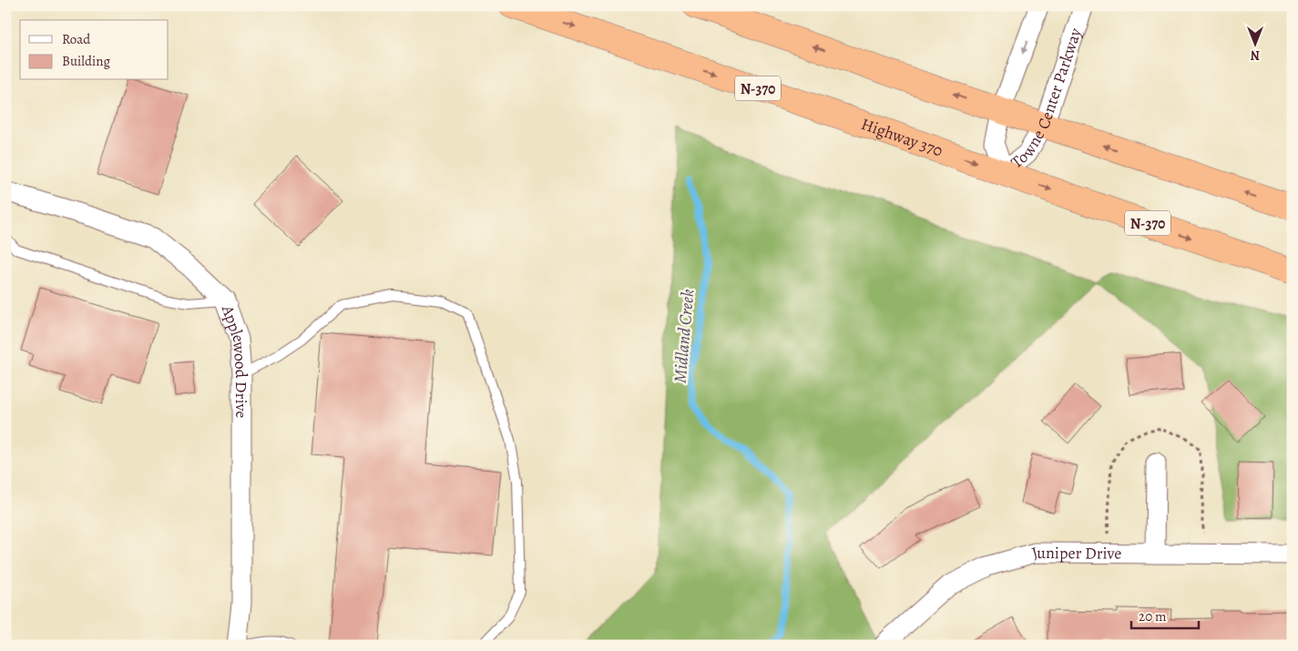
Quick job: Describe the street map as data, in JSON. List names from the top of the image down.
{
  "streets": {
    "highway": ["N-370", "Highway 370"],
    "street": ["Towne Center Parkway", "Applewood Drive", "Juniper Drive"]
  },
  "crossings": [
    ["Towne Center Parkway", "Highway 370"]
  ],
  "water": ["Midland Creek"],
  "legend": ["Road", "Building"],
  "scale_bar": "20 m",
  "north": "bottom"
}
